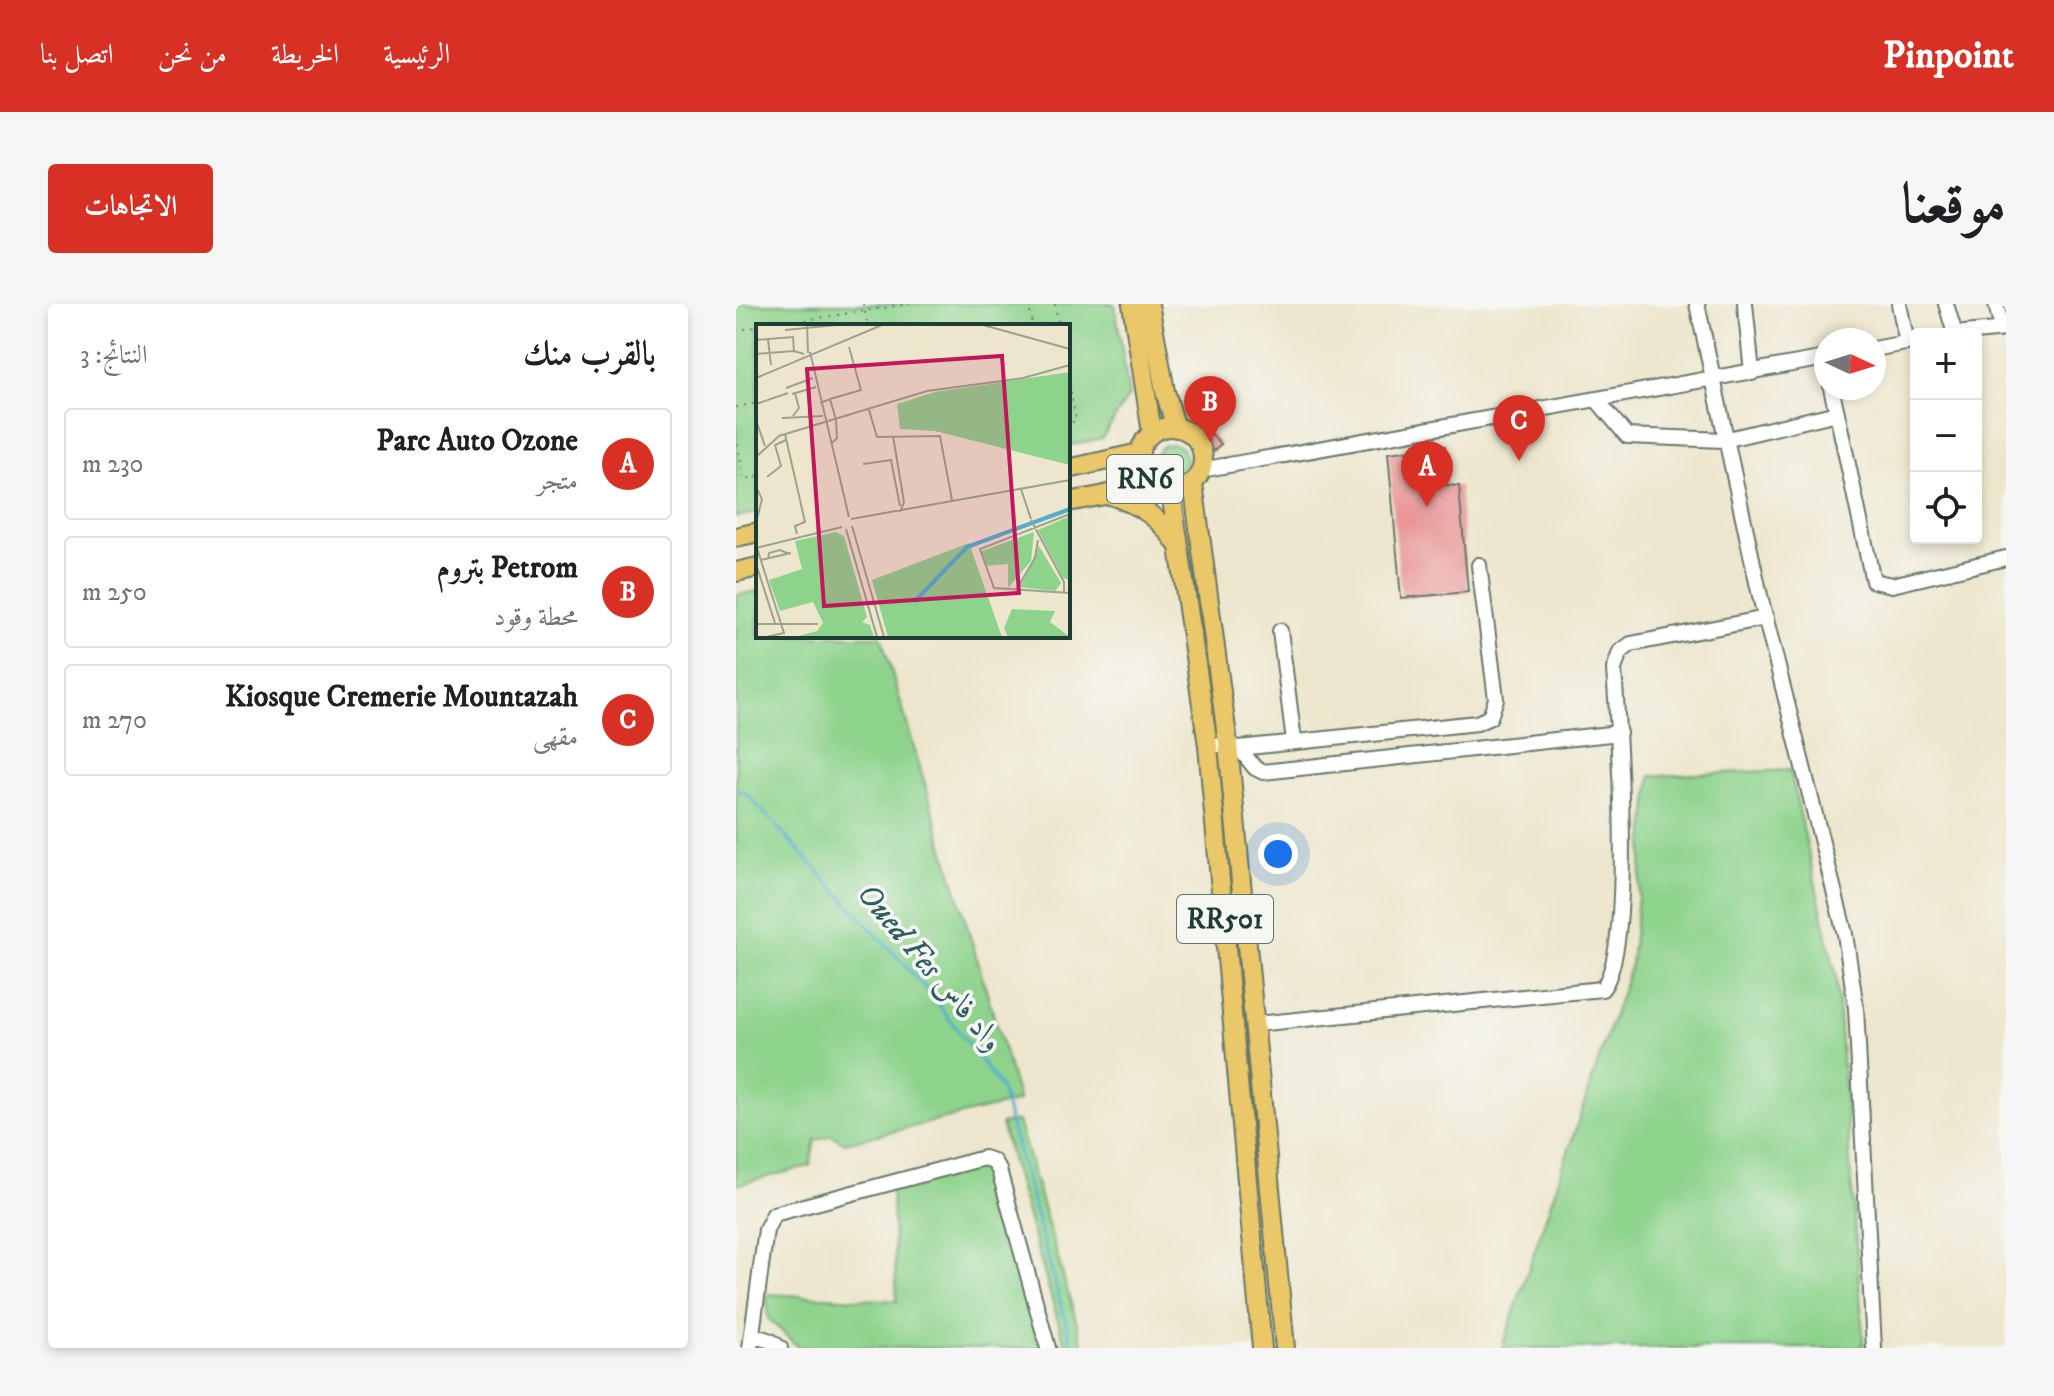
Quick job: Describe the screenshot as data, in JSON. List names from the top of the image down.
{
  "streets": {
    "main road": ["RN6", "RR501"]
  },
  "crossings": [
    ["RN6", "RR501"]
  ],
  "water": ["Oued Fes واد فاس"],
  "north": "right",
  "page": {
    "header": "Pinpoint",
    "nav": [
      "الرئيسية",
      "الخريطة",
      "من نحن",
      "اتصل بنا"
    ],
    "title": "موقعنا",
    "buttons": "الاتجاهات",
    "heading": ["بالقرب منك", "النتائج: 3"],
    "map_buttons": ["+", "−"],
    "pins": ["B", "C", "A"],
    "list": [
      {
        "mark": "A",
        "name": "Parc Auto Ozone",
        "note": "متجر",
        "value": "230 m"
      },
      {
        "mark": "B",
        "name": "Petrom بتروم",
        "note": "محطة وقود",
        "value": "250 m"
      },
      {
        "mark": "C",
        "name": "Kiosque Cremerie Mountazah",
        "note": "مقهى",
        "value": "270 m"
      }
    ]
  }
}
